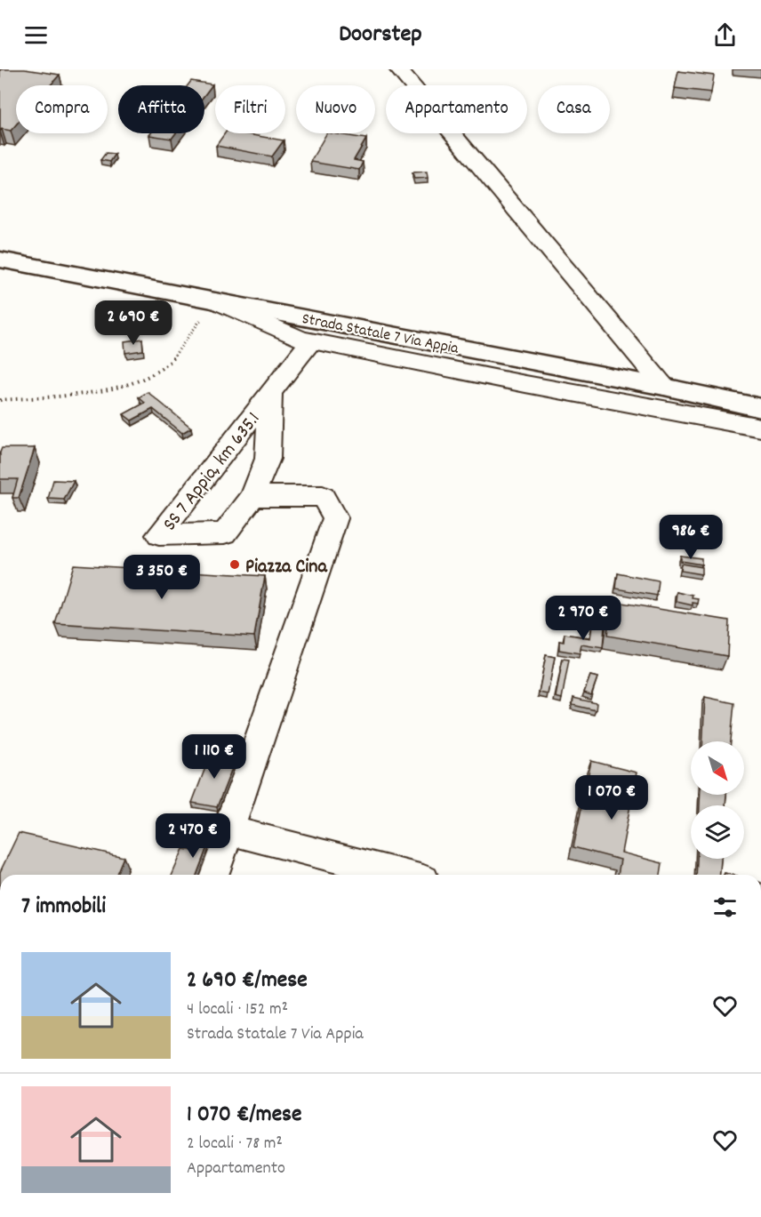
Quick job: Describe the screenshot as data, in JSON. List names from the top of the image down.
{
  "streets": {
    "main road": ["Strada Statale 7 Via Appia"],
    "street": ["SS 7 Appia, km 635.1"]
  },
  "places": ["Piazza Cina"],
  "north": "bottom right",
  "page": {
    "header": "Doorstep",
    "chip": [
      "Compra",
      "Affitta",
      "Filtri",
      "Nuovo",
      "Appartamento",
      "Casa"
    ],
    "price": [
      "2 690 €",
      "986 €",
      "3 350 €",
      "2 970 €",
      "1 110 €",
      "1 070 €",
      "2 470 €"
    ],
    "heading": "7 immobili",
    "list": [
      {
        "name": "2 690 €/mese",
        "note": "4 locali · 152 m² · Strada Statale 7 Via Appia"
      },
      {
        "name": "1 070 €/mese",
        "note": "2 locali · 78 m² · Appartamento"
      }
    ]
  }
}
